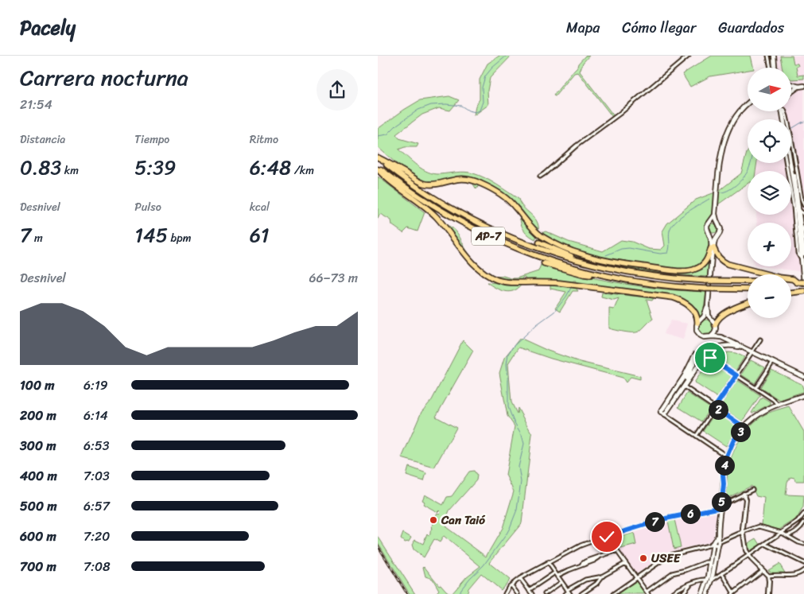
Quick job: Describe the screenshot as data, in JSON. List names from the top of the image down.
{
  "streets": {
    "highway": ["AP-7"]
  },
  "places": ["Can Taió", "USEE"],
  "north": "right",
  "page": {
    "header": "Pacely",
    "nav": ["Mapa", "Cómo llegar", "Guardados"],
    "heading": ["Carrera nocturna", "21:54"],
    "map_buttons": ["+", "−"],
    "stats": [
      ["Distancia", "0.83 km"],
      ["Tiempo", "5:39"],
      ["Ritmo", "6:48 /km"],
      ["Desnivel", "7 m"],
      ["Pulso", "145 bpm"],
      ["kcal", "61"]
    ],
    "chart": ["Desnivel", "66–73 m"],
    "list": [
      {
        "name": "100 m",
        "note": "6:19"
      },
      {
        "name": "200 m",
        "note": "6:14"
      },
      {
        "name": "300 m",
        "note": "6:53"
      },
      {
        "name": "400 m",
        "note": "7:03"
      },
      {
        "name": "500 m",
        "note": "6:57"
      },
      {
        "name": "600 m",
        "note": "7:20"
      },
      {
        "name": "700 m",
        "note": "7:08"
      }
    ],
    "pins": [
      "2",
      "3",
      "4",
      "5",
      "6",
      "7"
    ]
  }
}
